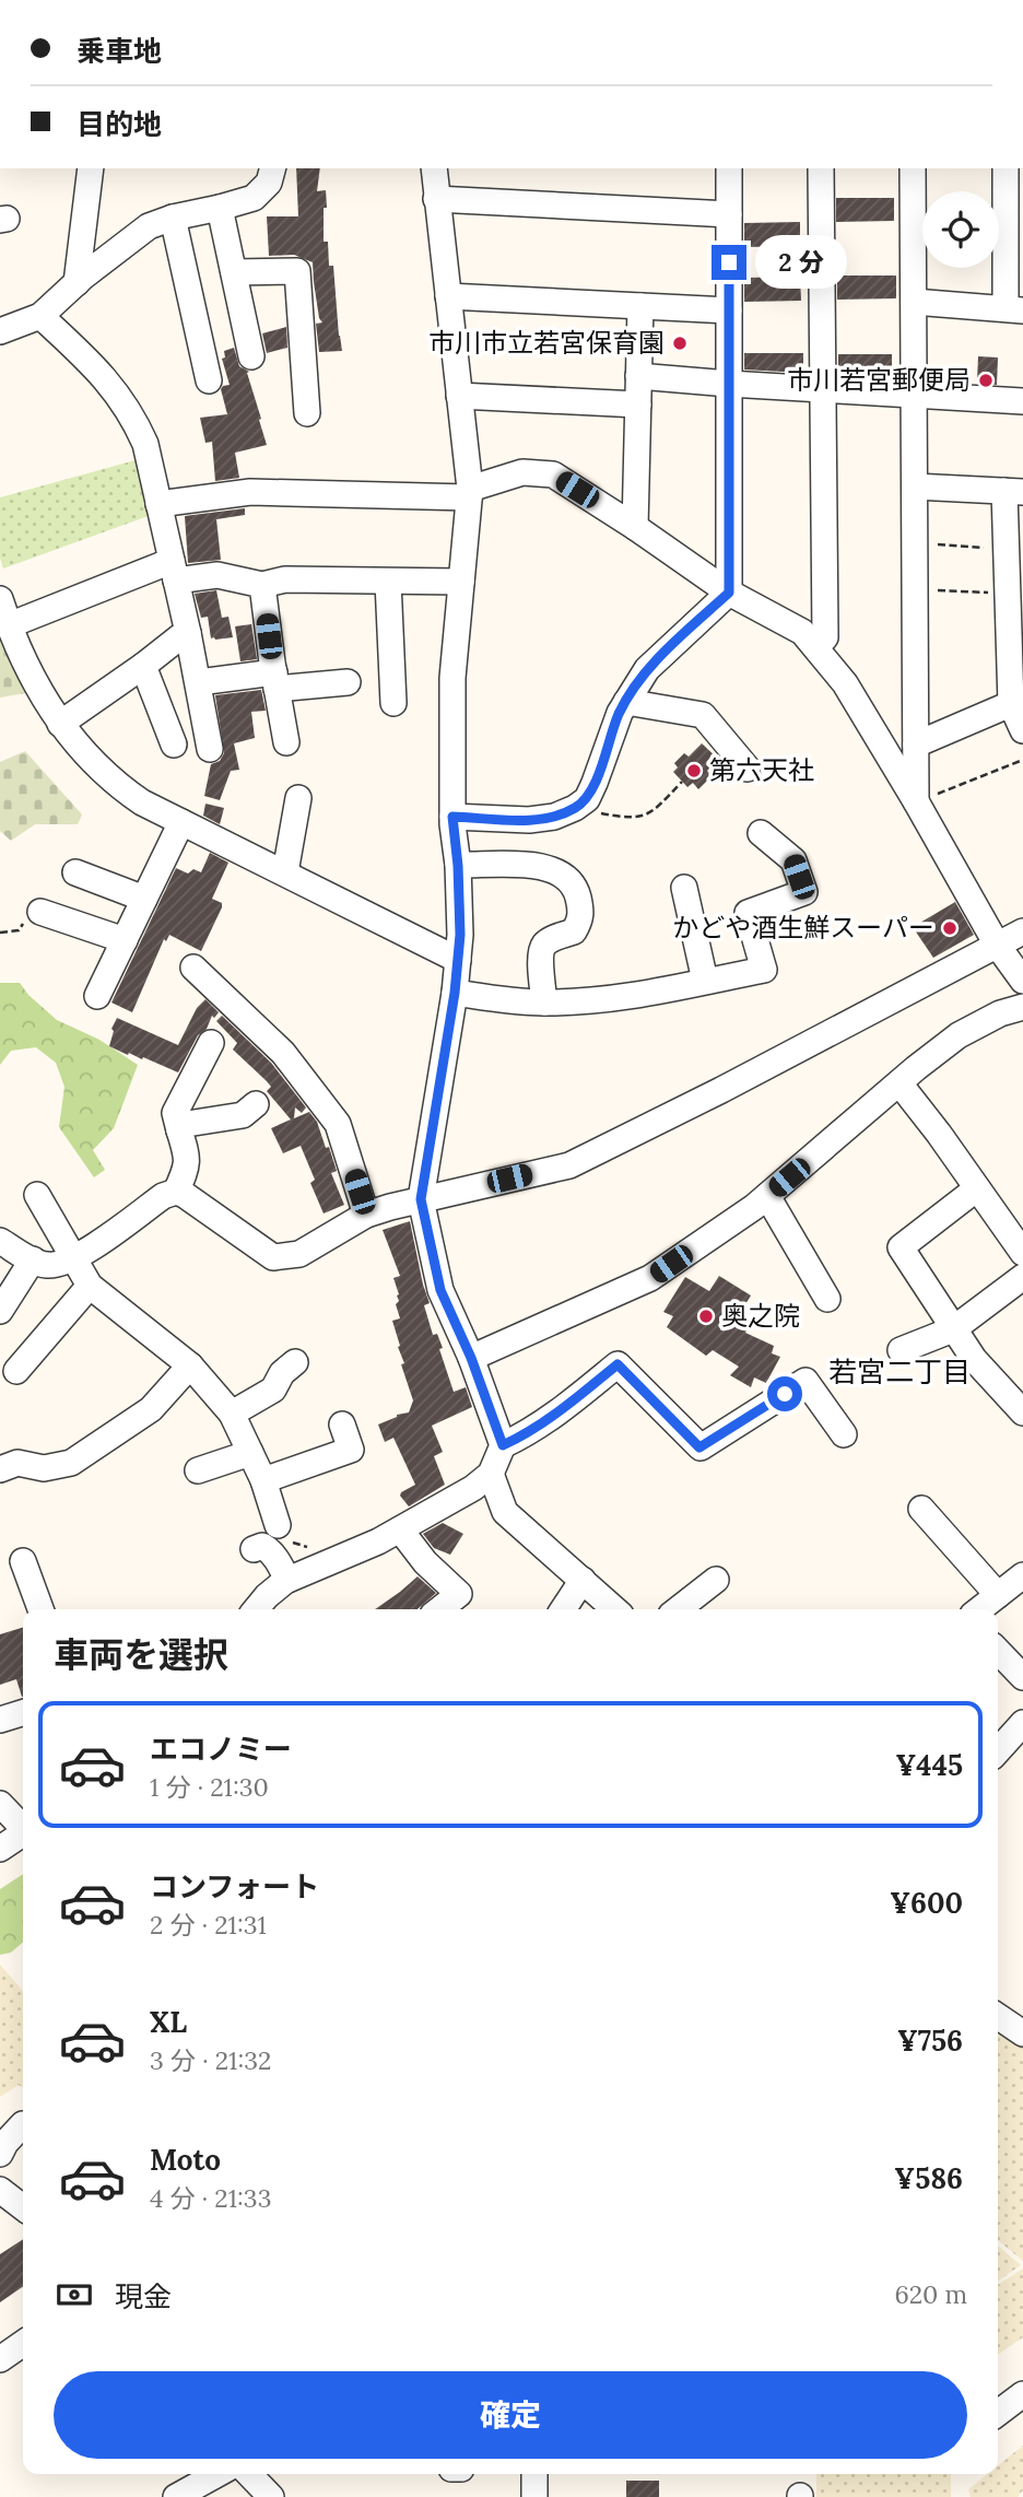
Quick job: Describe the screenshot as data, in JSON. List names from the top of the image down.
{
  "districts": ["若宮二丁目"],
  "places": [
    "市川市立若宮保育園",
    "市川若宮郵便局",
    "第六天社",
    "かどや酒生鮮スーパー",
    "奥之院"
  ],
  "page": {
    "banner": ["乗車地", "目的地"],
    "bubble": "2 分",
    "heading": "車両を選択",
    "list": [
      {
        "name": "エコノミー",
        "note": "1 分 · 21:30",
        "value": "¥445"
      },
      {
        "name": "コンフォート",
        "note": "2 分 · 21:31",
        "value": "¥600"
      },
      {
        "name": "XL",
        "note": "3 分 · 21:32",
        "value": "¥756"
      },
      {
        "name": "Moto",
        "note": "4 分 · 21:33",
        "value": "¥586"
      }
    ],
    "pay": ["現金", "620 m"],
    "buttons": "確定"
  }
}
